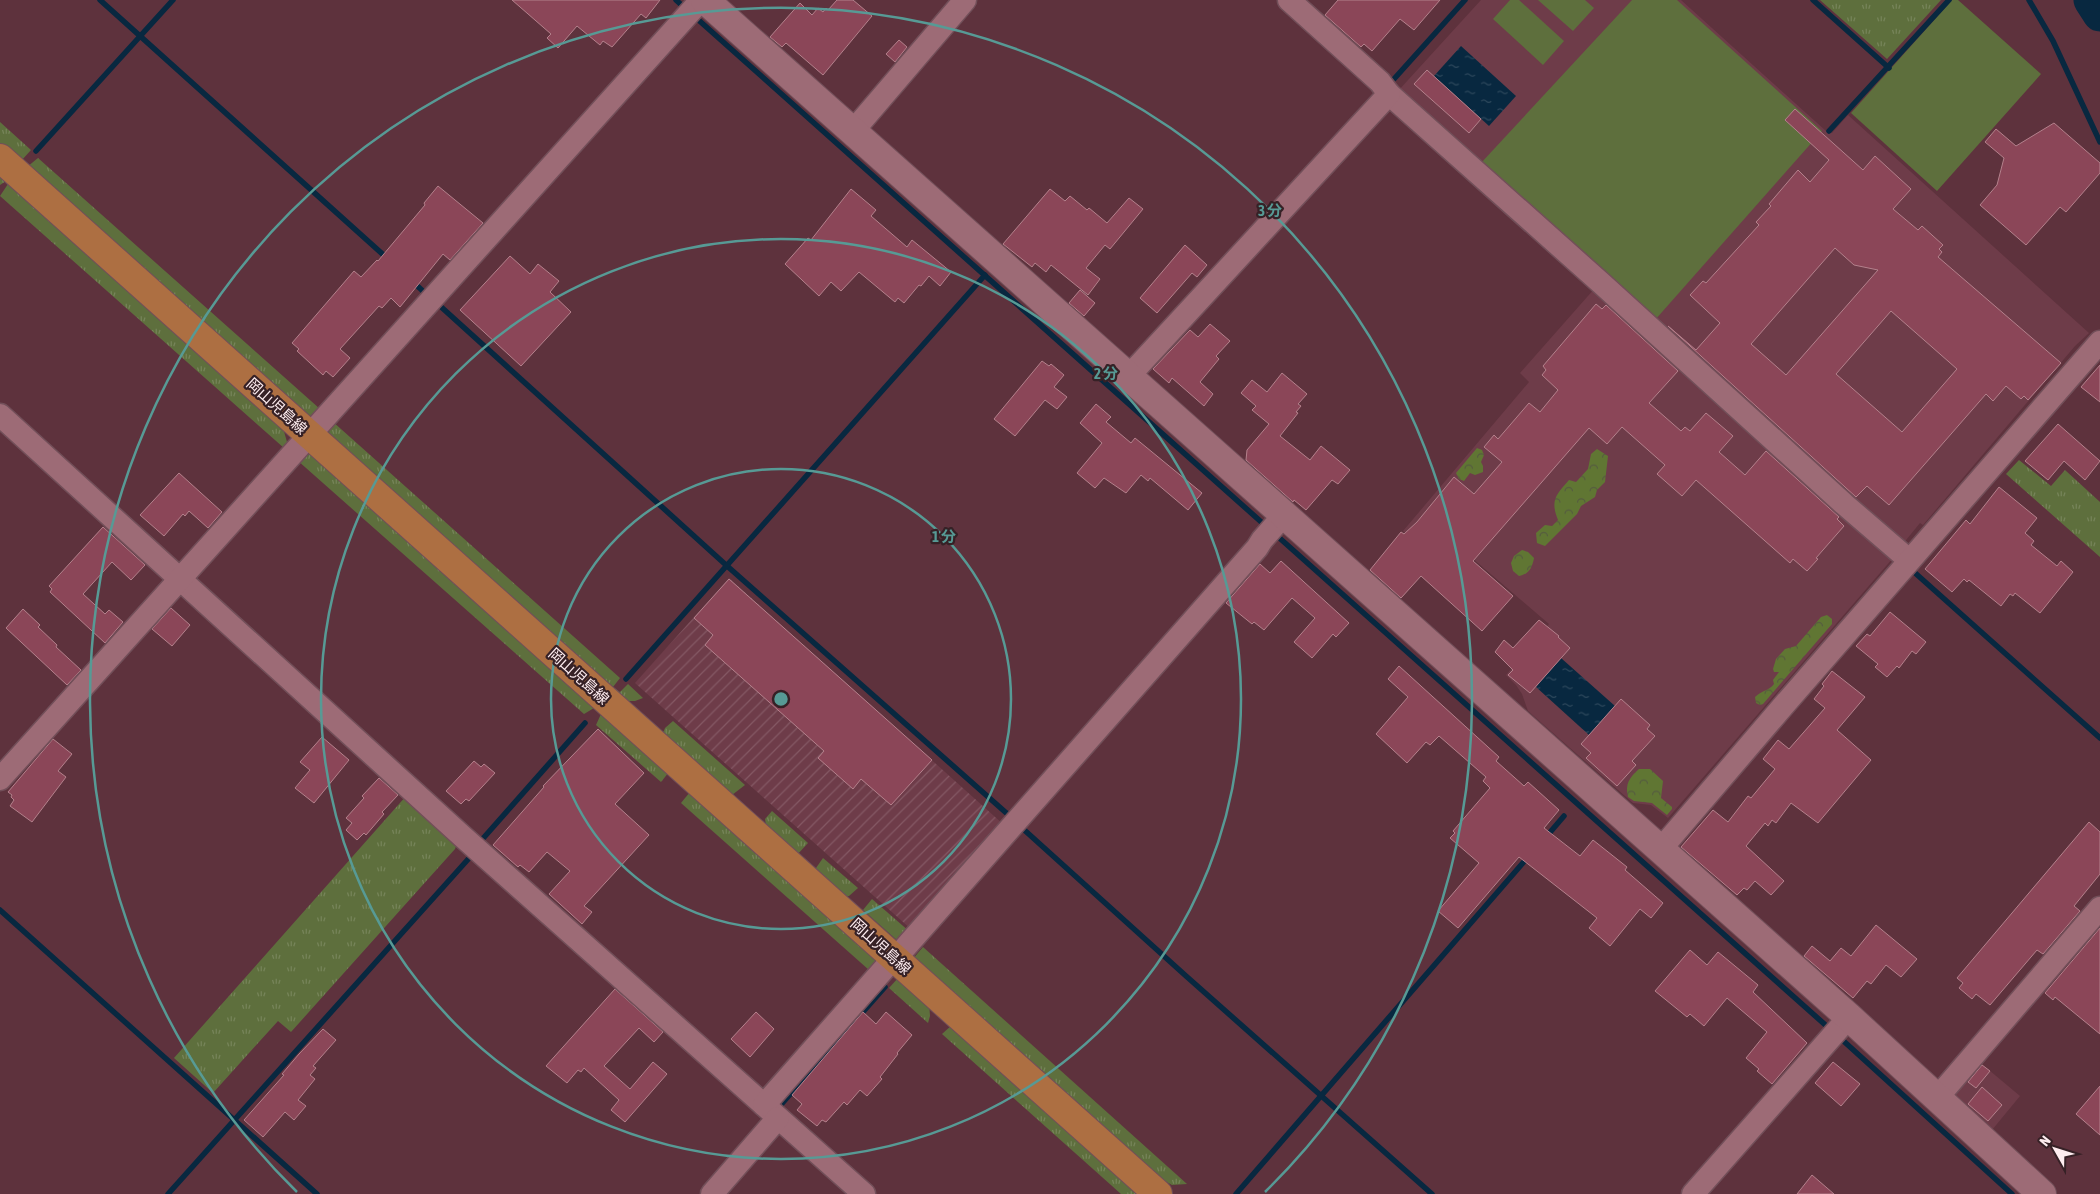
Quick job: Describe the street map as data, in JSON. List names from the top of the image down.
{
  "streets": {
    "main road": ["岡山児島線"]
  },
  "north": "top left",
  "rings": ["3 分", "2 分", "1 分"]
}
